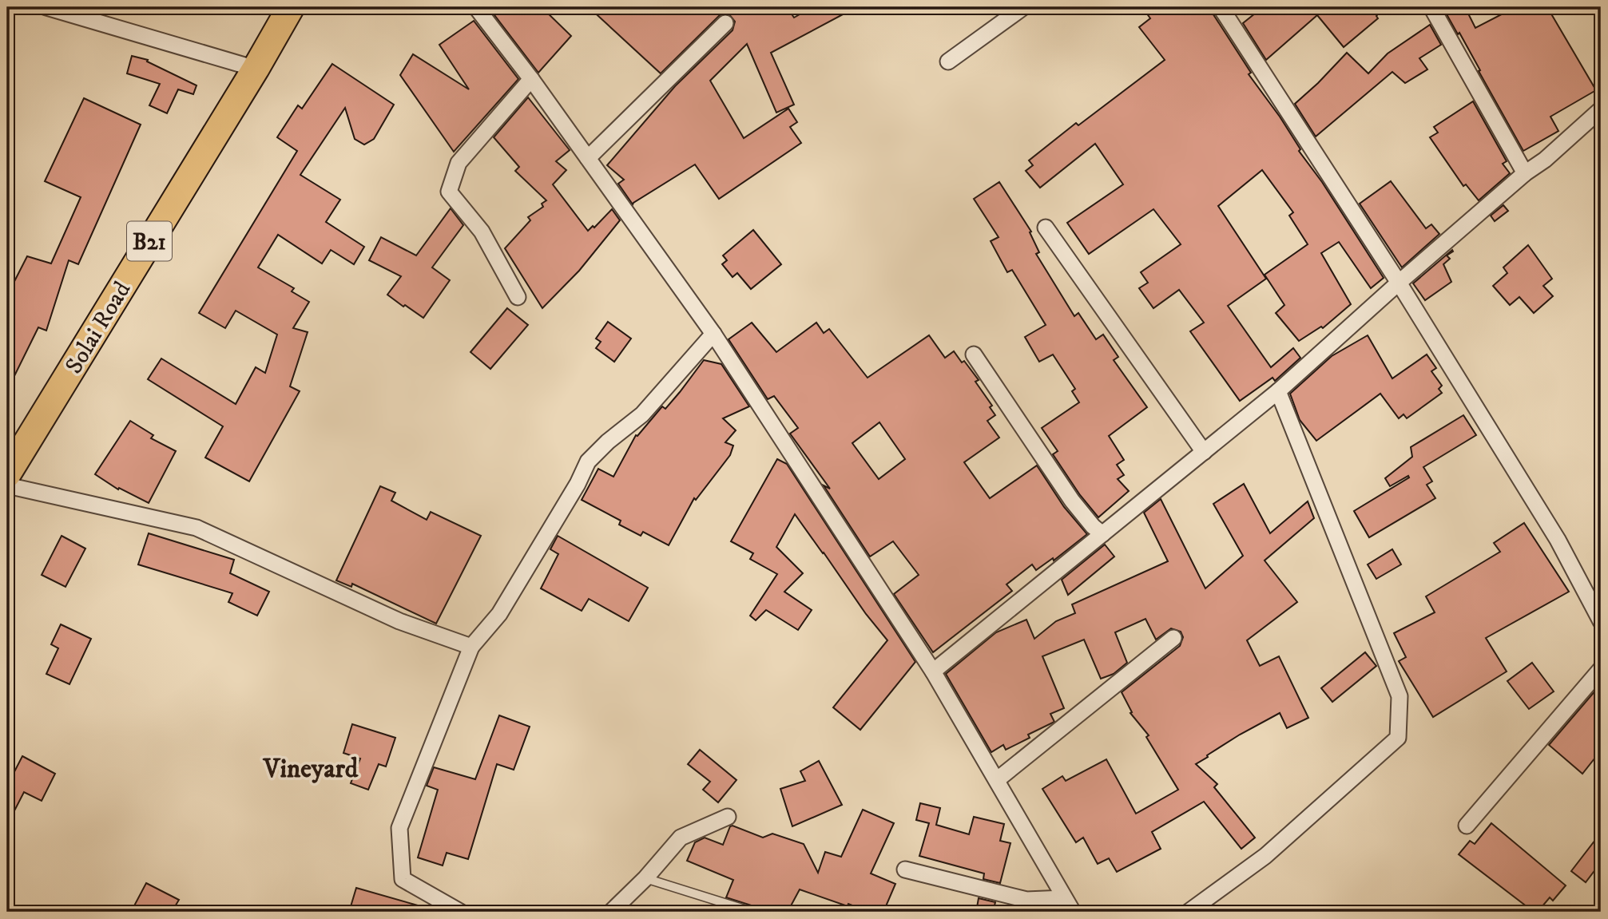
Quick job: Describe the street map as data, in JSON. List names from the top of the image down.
{
  "streets": {
    "highway": ["B21", "Solai Road"]
  },
  "districts": ["Vineyard"]
}
